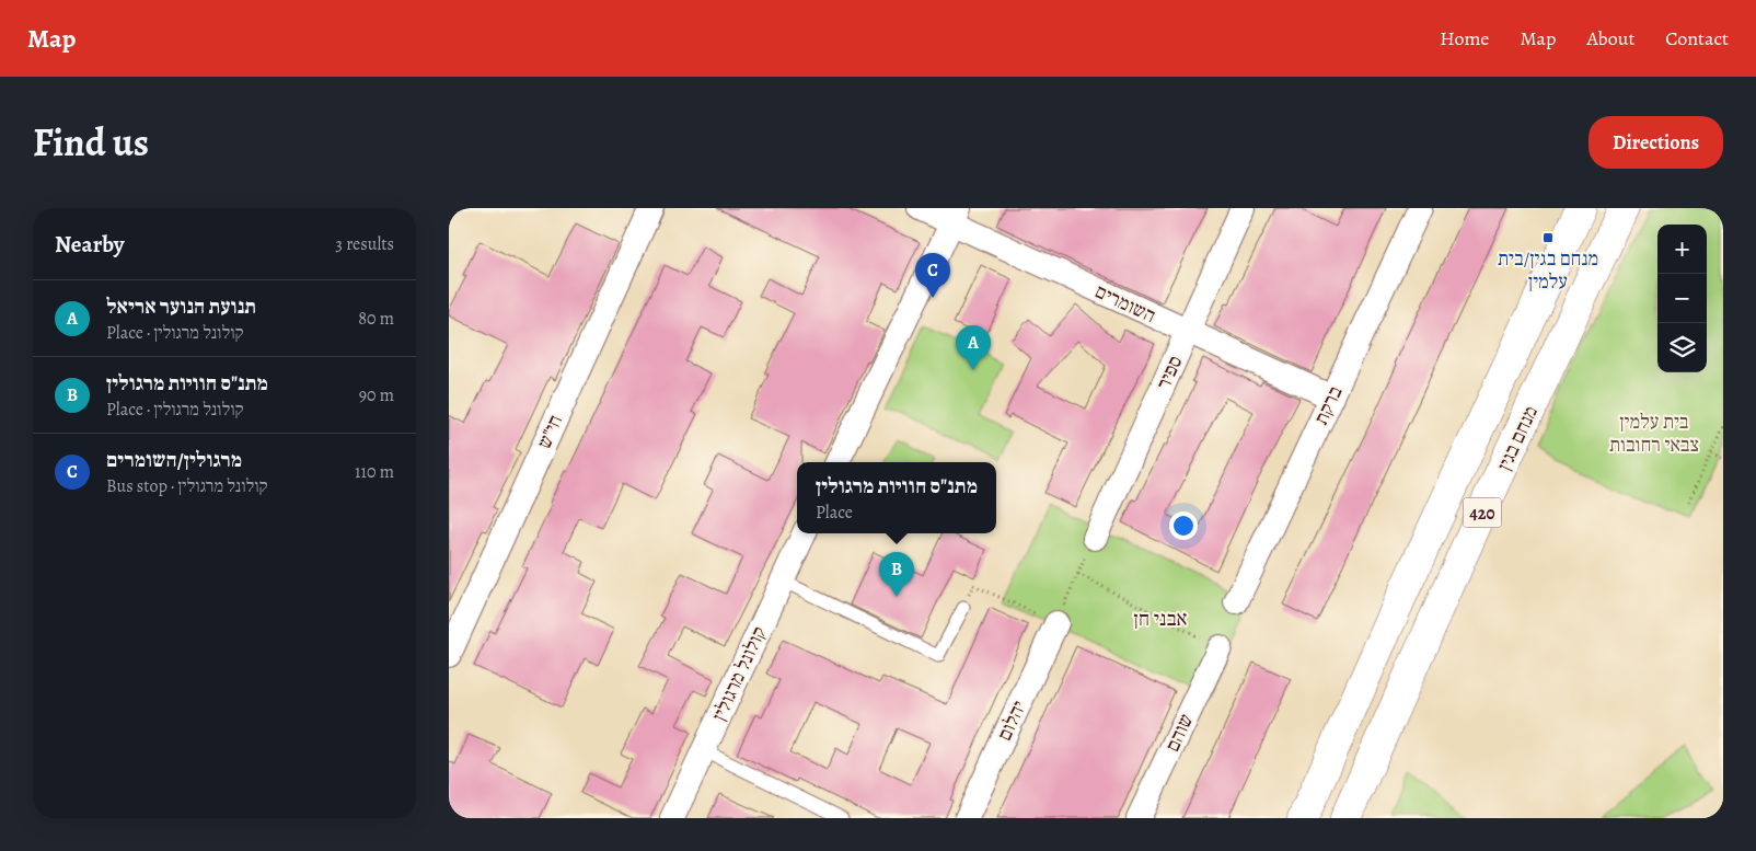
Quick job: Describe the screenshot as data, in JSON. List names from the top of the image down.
{
  "streets": {
    "main road": ["מנחם בגין", "420"],
    "street": [
      "השומרים",
      "ספיר",
      "ברקת",
      "חי\"ש",
      "קולונל מרגולין",
      "יהלום",
      "שוהם"
    ]
  },
  "crossings": [
    ["השומרים", "ספיר"],
    ["השומרים", "ברקת"]
  ],
  "districts": ["אבני חן"],
  "parks": ["בית עלמין צבאי רחובות"],
  "places": {
    "transit": ["מנחם בגין/בית עלמין"]
  },
  "page": {
    "header": "Map",
    "nav": [
      "Home",
      "Map",
      "About",
      "Contact"
    ],
    "title": "Find us",
    "buttons": "Directions",
    "heading": ["Nearby", "3 results"],
    "map_buttons": ["+", "−"],
    "pins": ["C", "A", "B"],
    "list": [
      {
        "mark": "A",
        "name": "תנועת הנוער אריאל",
        "note": "Place · קולונל מרגולין",
        "value": "80 m"
      },
      {
        "mark": "B",
        "name": "מתנ\"ס חוויות מרגולין",
        "note": "Place · קולונל מרגולין",
        "value": "90 m"
      },
      {
        "mark": "C",
        "name": "מרגולין/השומרים",
        "note": "Bus stop · קולונל מרגולין",
        "value": "110 m"
      }
    ],
    "popup": ["מתנ\"ס חוויות מרגולין", "Place"]
  }
}
